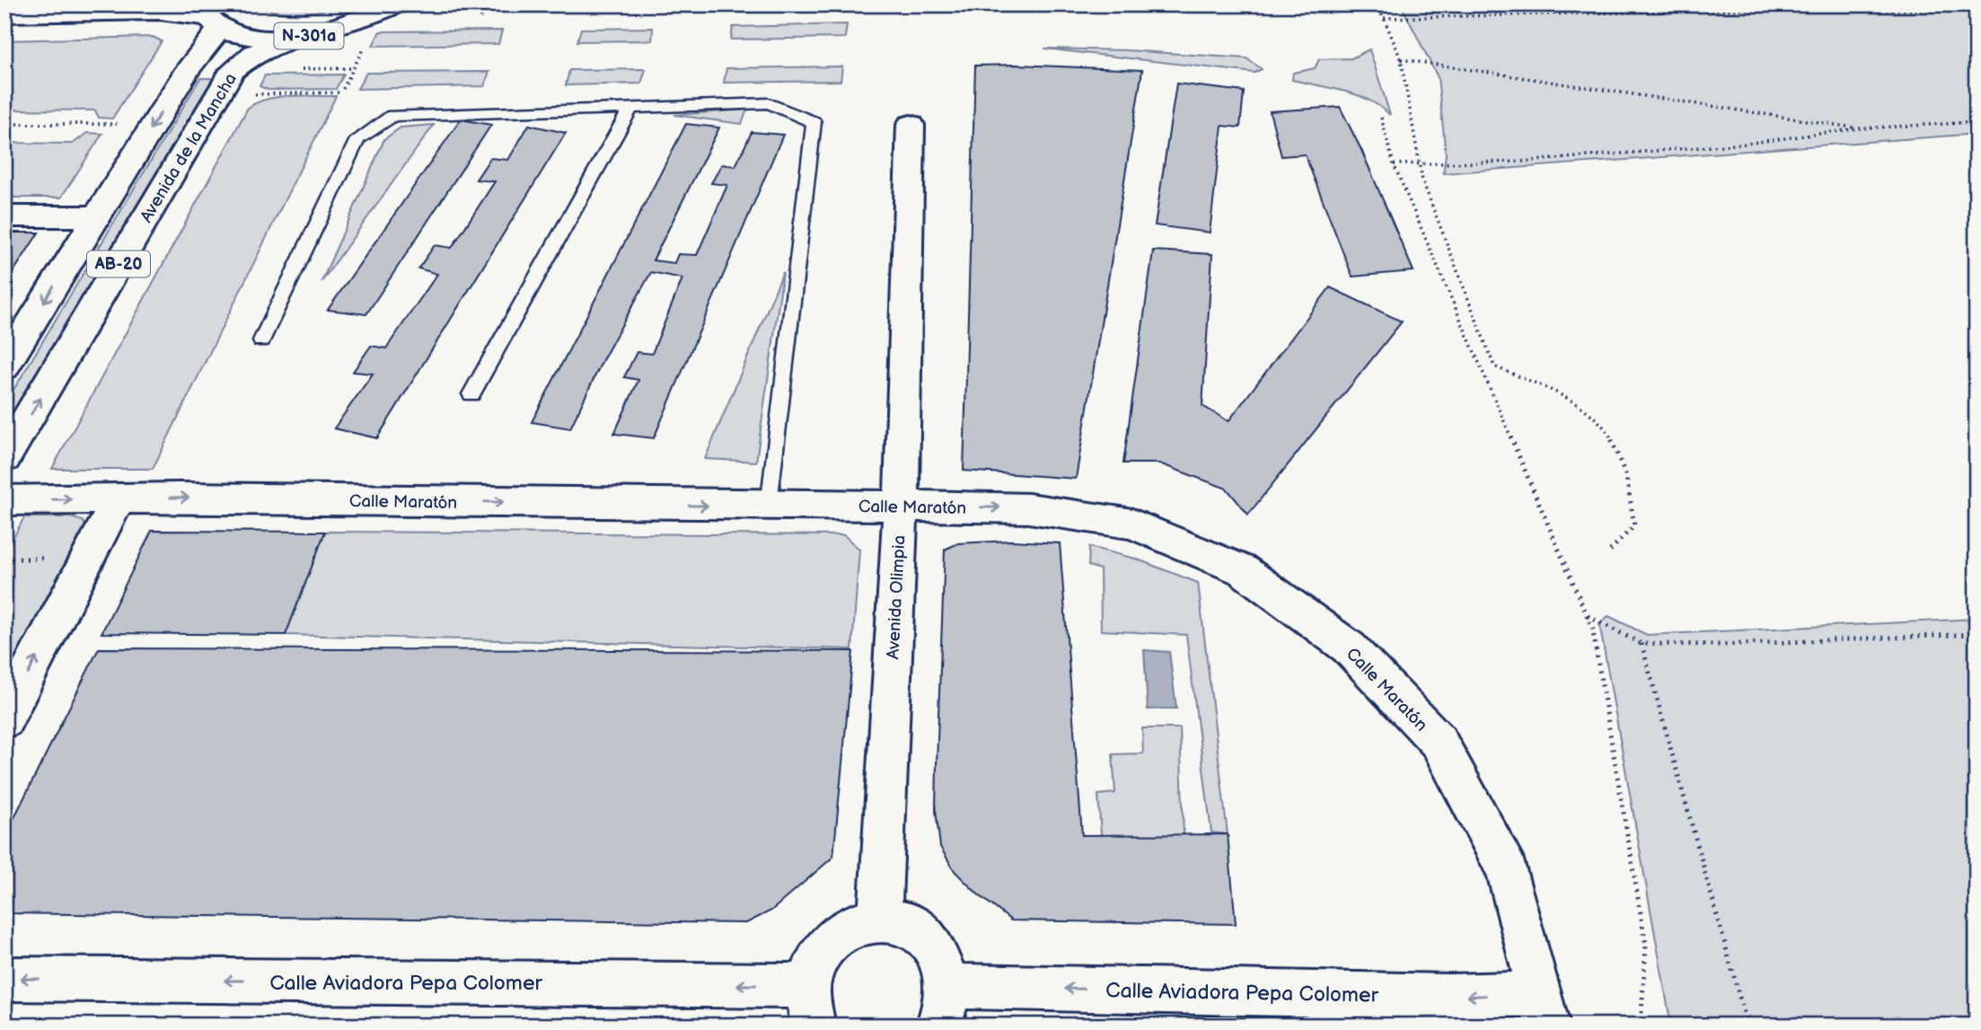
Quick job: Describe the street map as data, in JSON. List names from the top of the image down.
{
  "streets": {
    "street": [
      "N-301a",
      "Avenida de la Mancha",
      "AB-20",
      "Calle Maratón",
      "Avenida Olimpia",
      "Calle Aviadora Pepa Colomer"
    ]
  },
  "crossings": [
    ["N-301a", "Avenida de la Mancha"],
    ["N-301a", "AB-20"],
    ["Calle Maratón", "Avenida Olimpia"],
    ["Calle Maratón", "Calle Aviadora Pepa Colomer"]
  ],
  "one_way": ["Calle Maratón", "Calle Aviadora Pepa Colomer"]
}
